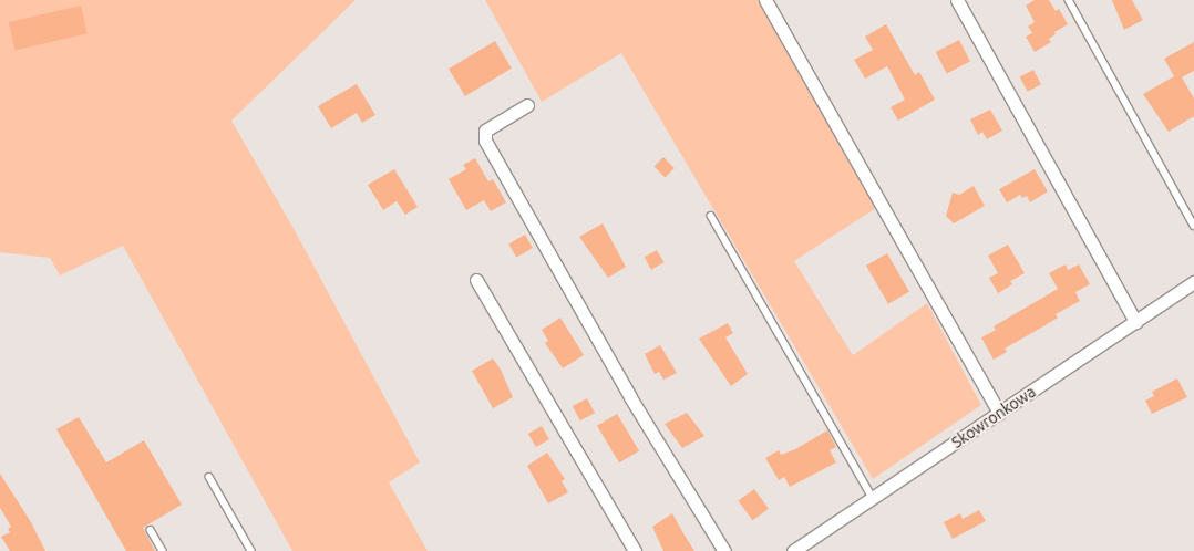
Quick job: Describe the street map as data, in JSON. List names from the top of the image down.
{
  "streets": {
    "street": ["Skowronkowa"]
  }
}
